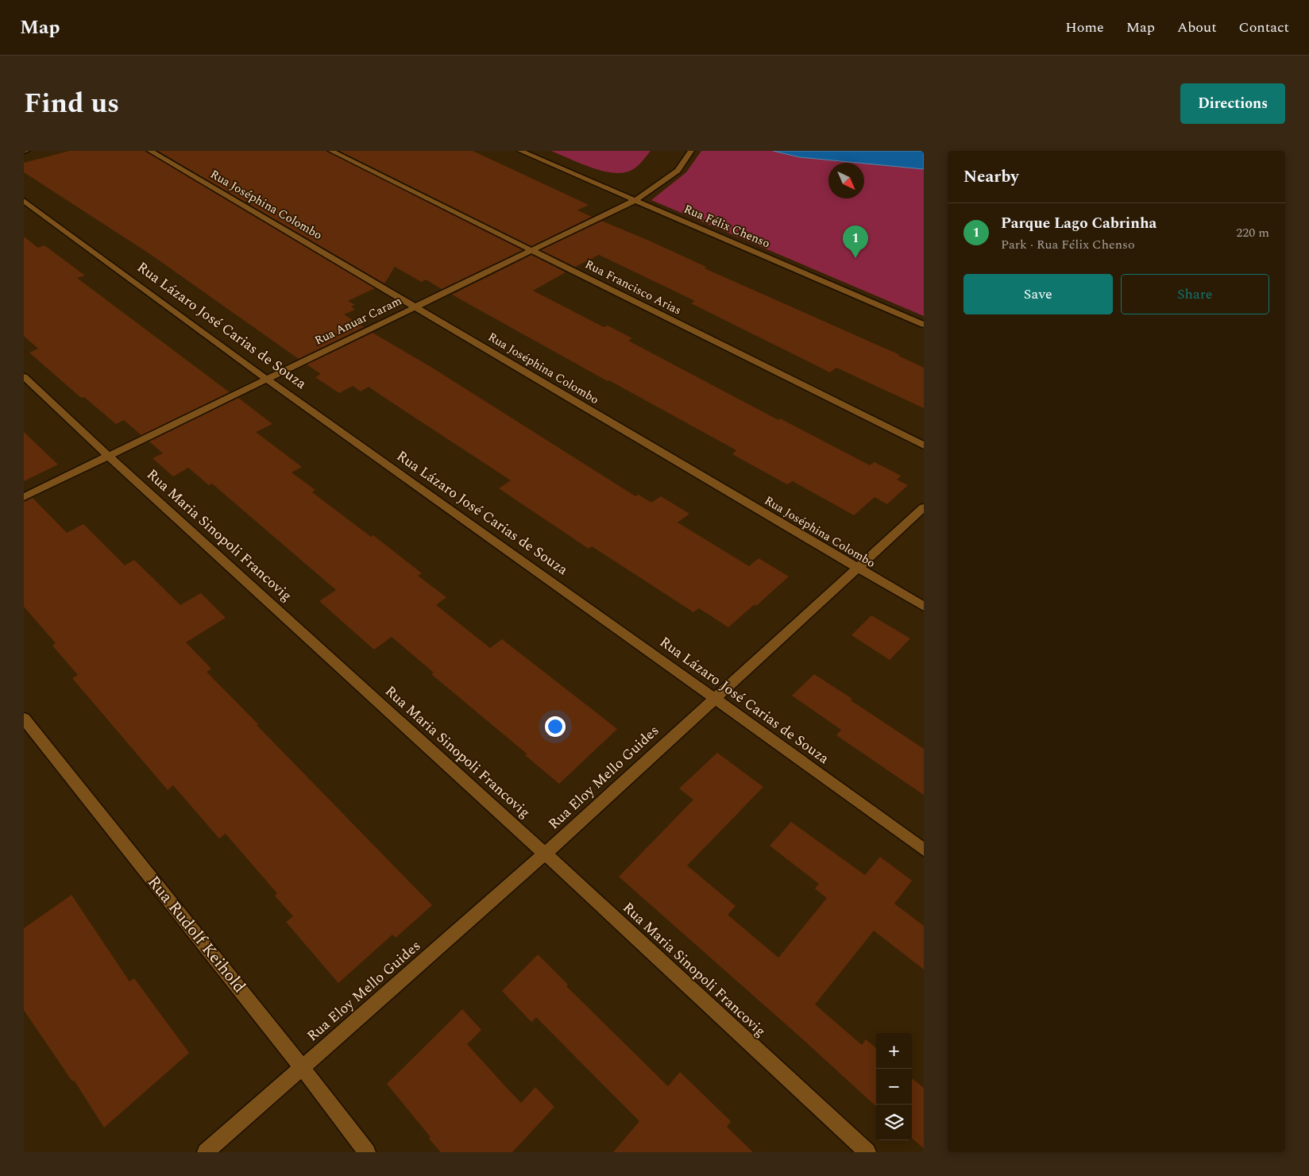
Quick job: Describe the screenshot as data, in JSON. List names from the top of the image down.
{
  "streets": {
    "street": [
      "Rua Joséphina Colombo",
      "Rua Félix Chenso",
      "Rua Francisco Arias",
      "Rua Anuar Caram",
      "Rua Lázaro José Carias de Souza",
      "Rua Maria Sinopoli Francovig",
      "Rua Eloy Mello Guides",
      "Rua Rudolf Keihold"
    ]
  },
  "crossings": [
    ["Rua Joséphina Colombo", "Rua Anuar Caram"],
    ["Rua Joséphina Colombo", "Rua Eloy Mello Guides"],
    ["Rua Félix Chenso", "Rua Anuar Caram"],
    ["Rua Francisco Arias", "Rua Anuar Caram"],
    ["Rua Anuar Caram", "Rua Lázaro José Carias de Souza"],
    ["Rua Anuar Caram", "Rua Maria Sinopoli Francovig"],
    ["Rua Lázaro José Carias de Souza", "Rua Eloy Mello Guides"],
    ["Rua Maria Sinopoli Francovig", "Rua Eloy Mello Guides"],
    ["Rua Eloy Mello Guides", "Rua Rudolf Keihold"]
  ],
  "north": "bottom right",
  "page": {
    "header": "Map",
    "nav": [
      "Home",
      "Map",
      "About",
      "Contact"
    ],
    "title": "Find us",
    "buttons": [
      "Directions",
      ["Save", "Share"]
    ],
    "heading": "Nearby",
    "list": [
      {
        "mark": "1",
        "name": "Parque Lago Cabrinha",
        "note": "Park · Rua Félix Chenso",
        "value": "220 m"
      }
    ],
    "pins": "1",
    "map_buttons": ["+", "−"]
  }
}
